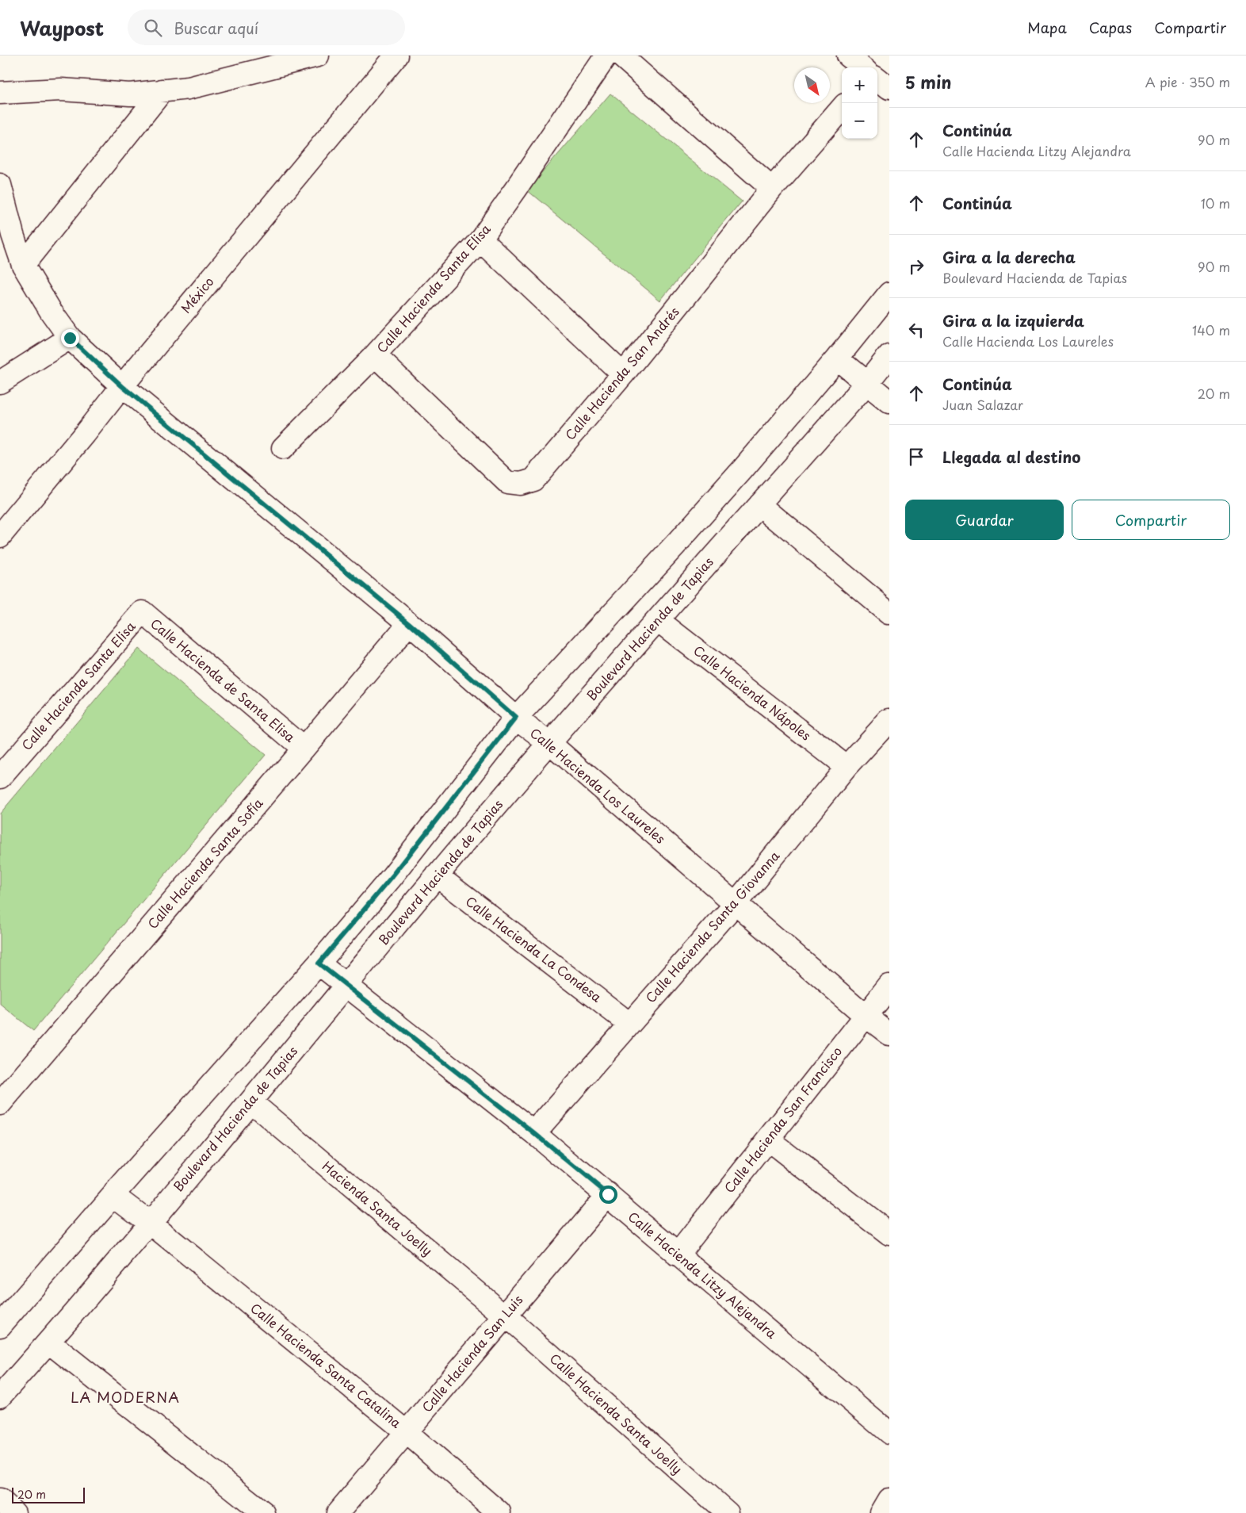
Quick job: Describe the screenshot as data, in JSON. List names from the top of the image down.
{
  "streets": {
    "street": [
      "Calle Hacienda Santa Elisa",
      "México",
      "Calle Hacienda San Andrés",
      "Boulevard Hacienda de Tapias",
      "Calle Hacienda de Santa Elisa",
      "Calle Hacienda Nápoles",
      "Calle Hacienda Los Laureles",
      "Calle Hacienda Santa Sofía",
      "Calle Hacienda Santa Giovanna",
      "Calle Hacienda La Condesa",
      "Calle Hacienda San Francisco",
      "Hacienda Santa Joelly",
      "Calle Hacienda Litzy Alejandra",
      "Calle Hacienda San Luis",
      "Calle Hacienda Santa Catalina",
      "Calle Hacienda Santa Joelly"
    ]
  },
  "crossings": [
    ["Calle Hacienda Santa Elisa", "Calle Hacienda San Andrés"],
    ["Calle Hacienda Santa Elisa", "Calle Hacienda de Santa Elisa"],
    ["México", "Calle Hacienda Los Laureles"],
    ["Boulevard Hacienda de Tapias", "Calle Hacienda Nápoles"],
    ["Boulevard Hacienda de Tapias", "Calle Hacienda Los Laureles"],
    ["Boulevard Hacienda de Tapias", "Calle Hacienda La Condesa"],
    ["Boulevard Hacienda de Tapias", "Hacienda Santa Joelly"],
    ["Boulevard Hacienda de Tapias", "Calle Hacienda Litzy Alejandra"],
    ["Boulevard Hacienda de Tapias", "Calle Hacienda Santa Catalina"],
    ["Calle Hacienda de Santa Elisa", "Calle Hacienda Santa Sofía"],
    ["Calle Hacienda Nápoles", "Calle Hacienda Santa Giovanna"],
    ["Calle Hacienda Los Laureles", "Calle Hacienda Santa Sofía"],
    ["Calle Hacienda Los Laureles", "Calle Hacienda Santa Giovanna"],
    ["Calle Hacienda Los Laureles", "Calle Hacienda San Francisco"],
    ["Calle Hacienda Santa Giovanna", "Calle Hacienda La Condesa"],
    ["Calle Hacienda Santa Giovanna", "Calle Hacienda Litzy Alejandra"],
    ["Calle Hacienda San Francisco", "Calle Hacienda Litzy Alejandra"],
    ["Hacienda Santa Joelly", "Calle Hacienda San Luis"],
    ["Hacienda Santa Joelly", "Calle Hacienda Santa Joelly"],
    ["Calle Hacienda Litzy Alejandra", "Calle Hacienda San Luis"],
    ["Calle Hacienda San Luis", "Calle Hacienda Santa Catalina"],
    ["Calle Hacienda San Luis", "Calle Hacienda Santa Joelly"]
  ],
  "districts": ["LA MODERNA"],
  "scale_bar": "20 m",
  "north": "bottom right",
  "page": {
    "header": "Waypost",
    "search": "Buscar aquí",
    "nav": ["Mapa", "Capas", "Compartir"],
    "heading": ["5 min", "A pie · 350 m"],
    "map_buttons": ["+", "−"],
    "list": [
      ["Continúa", "Calle Hacienda Litzy Alejandra", "90 m"],
      ["Continúa", "10 m"],
      ["Gira a la derecha", "Boulevard Hacienda de Tapias", "90 m"],
      ["Gira a la izquierda", "Calle Hacienda Los Laureles", "140 m"],
      ["Continúa", "Juan Salazar", "20 m"],
      "Llegada al destino"
    ],
    "buttons": ["Guardar", "Compartir"],
    "scale": "20 m"
  }
}
